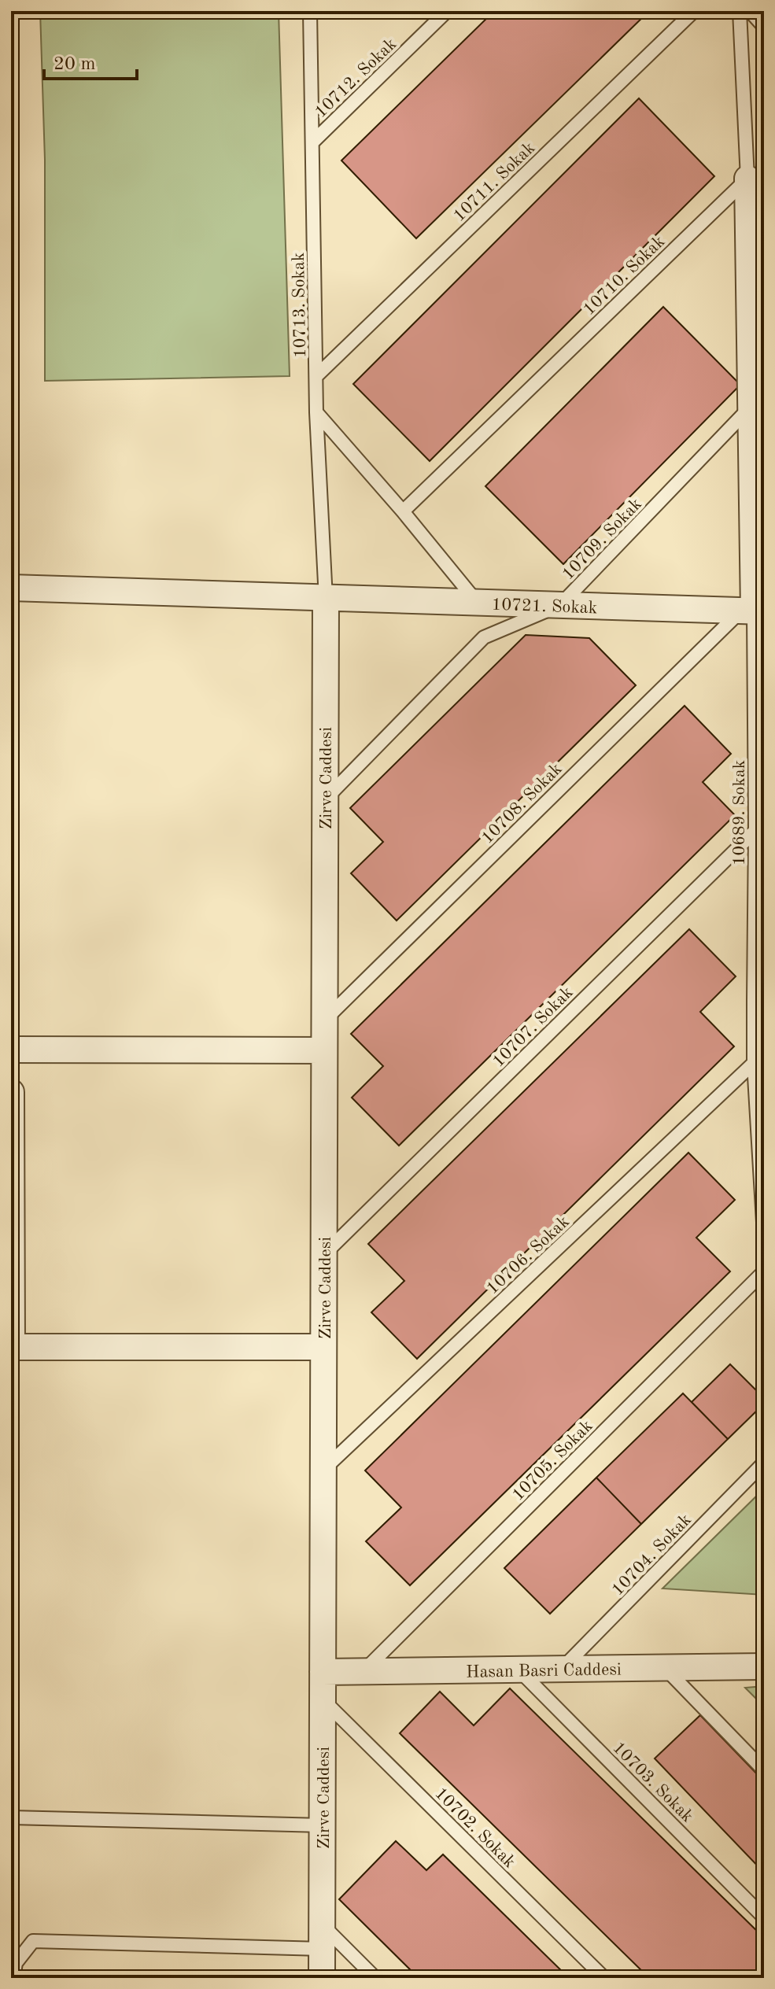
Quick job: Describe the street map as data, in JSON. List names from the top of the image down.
{
  "streets": {
    "street": ["10721. Sokak", "Zirve Caddesi", "Hasan Basri Caddesi"],
    "lane": [
      "10712. Sokak",
      "10711. Sokak",
      "10710. Sokak",
      "10713. Sokak",
      "10709. Sokak",
      "10708. Sokak",
      "10689. Sokak",
      "10707. Sokak",
      "10706. Sokak",
      "10705. Sokak",
      "10704. Sokak",
      "10703. Sokak",
      "10702. Sokak"
    ]
  },
  "crossings": [
    ["10712. Sokak", "10713. Sokak"],
    ["10711. Sokak", "10713. Sokak"],
    ["10713. Sokak", "10721. Sokak"],
    ["10713. Sokak", "Zirve Caddesi"],
    ["10709. Sokak", "10721. Sokak"],
    ["10709. Sokak", "Zirve Caddesi"],
    ["10721. Sokak", "Zirve Caddesi"],
    ["10721. Sokak", "10708. Sokak"],
    ["10721. Sokak", "10689. Sokak"],
    ["Zirve Caddesi", "10708. Sokak"],
    ["Zirve Caddesi", "10707. Sokak"],
    ["Zirve Caddesi", "10706. Sokak"],
    ["Zirve Caddesi", "Hasan Basri Caddesi"],
    ["Zirve Caddesi", "10702. Sokak"],
    ["10708. Sokak", "10689. Sokak"],
    ["10689. Sokak", "10707. Sokak"],
    ["10705. Sokak", "Hasan Basri Caddesi"],
    ["10704. Sokak", "Hasan Basri Caddesi"],
    ["Hasan Basri Caddesi", "10703. Sokak"]
  ],
  "scale_bar": "20 m"
}
